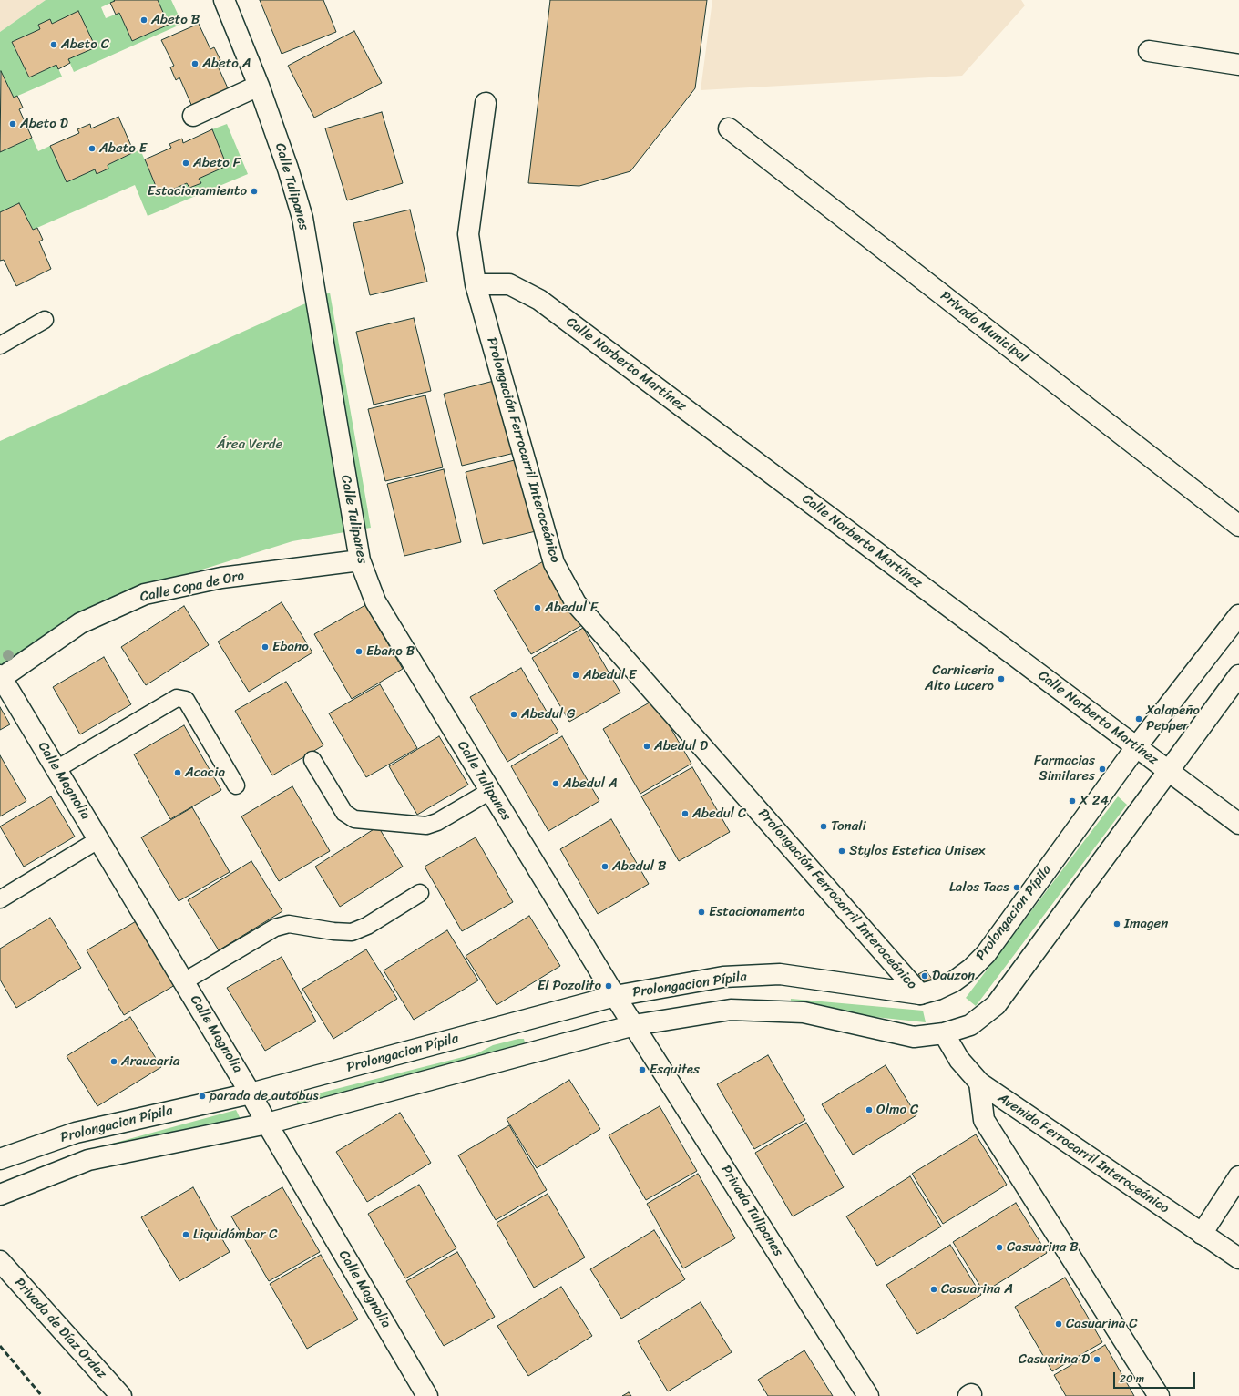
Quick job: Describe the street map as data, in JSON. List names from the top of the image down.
{
  "streets": {
    "street": [
      "Calle Tulipanes",
      "Privada Municipal",
      "Calle Norberto Martínez",
      "Prolongación Ferrocarril Interoceánico",
      "Calle Copa de Oro",
      "Calle Magnolia",
      "Prolongacion Pípila",
      "Avenida Ferrocarril Interoceánico",
      "Privada Tulipanes",
      "Privada de Díaz Ordaz"
    ]
  },
  "crossings": [
    ["Calle Tulipanes", "Calle Copa de Oro"],
    ["Calle Tulipanes", "Prolongacion Pípila"],
    ["Calle Tulipanes", "Privada Tulipanes"],
    ["Calle Norberto Martínez", "Prolongación Ferrocarril Interoceánico"],
    ["Calle Norberto Martínez", "Prolongacion Pípila"],
    ["Prolongación Ferrocarril Interoceánico", "Prolongacion Pípila"],
    ["Calle Copa de Oro", "Calle Magnolia"],
    ["Calle Magnolia", "Prolongacion Pípila"],
    ["Prolongacion Pípila", "Avenida Ferrocarril Interoceánico"],
    ["Prolongacion Pípila", "Privada Tulipanes"]
  ],
  "parks": ["Área Verde"],
  "places": [
    "Abeto B",
    "Abeto C",
    "Abeto A",
    "Abeto D",
    "Abeto E",
    "Abeto F",
    "Estacionamiento",
    "Abedul F",
    "Ebano",
    "Ebano B",
    "Abedul E",
    "Carniceria Alto Lucero",
    "Abedul G",
    "Xalapeño Pepper",
    "Abedul D",
    "Farmacias Similares",
    "Acacia",
    "Abedul A",
    "X 24",
    "Abedul C",
    "Tonali",
    "Stylos Estetica Unisex",
    "Abedul B",
    "Lalos Tacs",
    "Estacionamento",
    "Imagen",
    "Dauzon",
    "El Pozolito",
    "Araucaria",
    "Esquites",
    "parada de autobus",
    "Olmo C",
    "Liquidámbar C",
    "Casuarina B",
    "Casuarina A",
    "Casuarina C",
    "Casuarina D"
  ],
  "scale_bar": "20 m"
}
